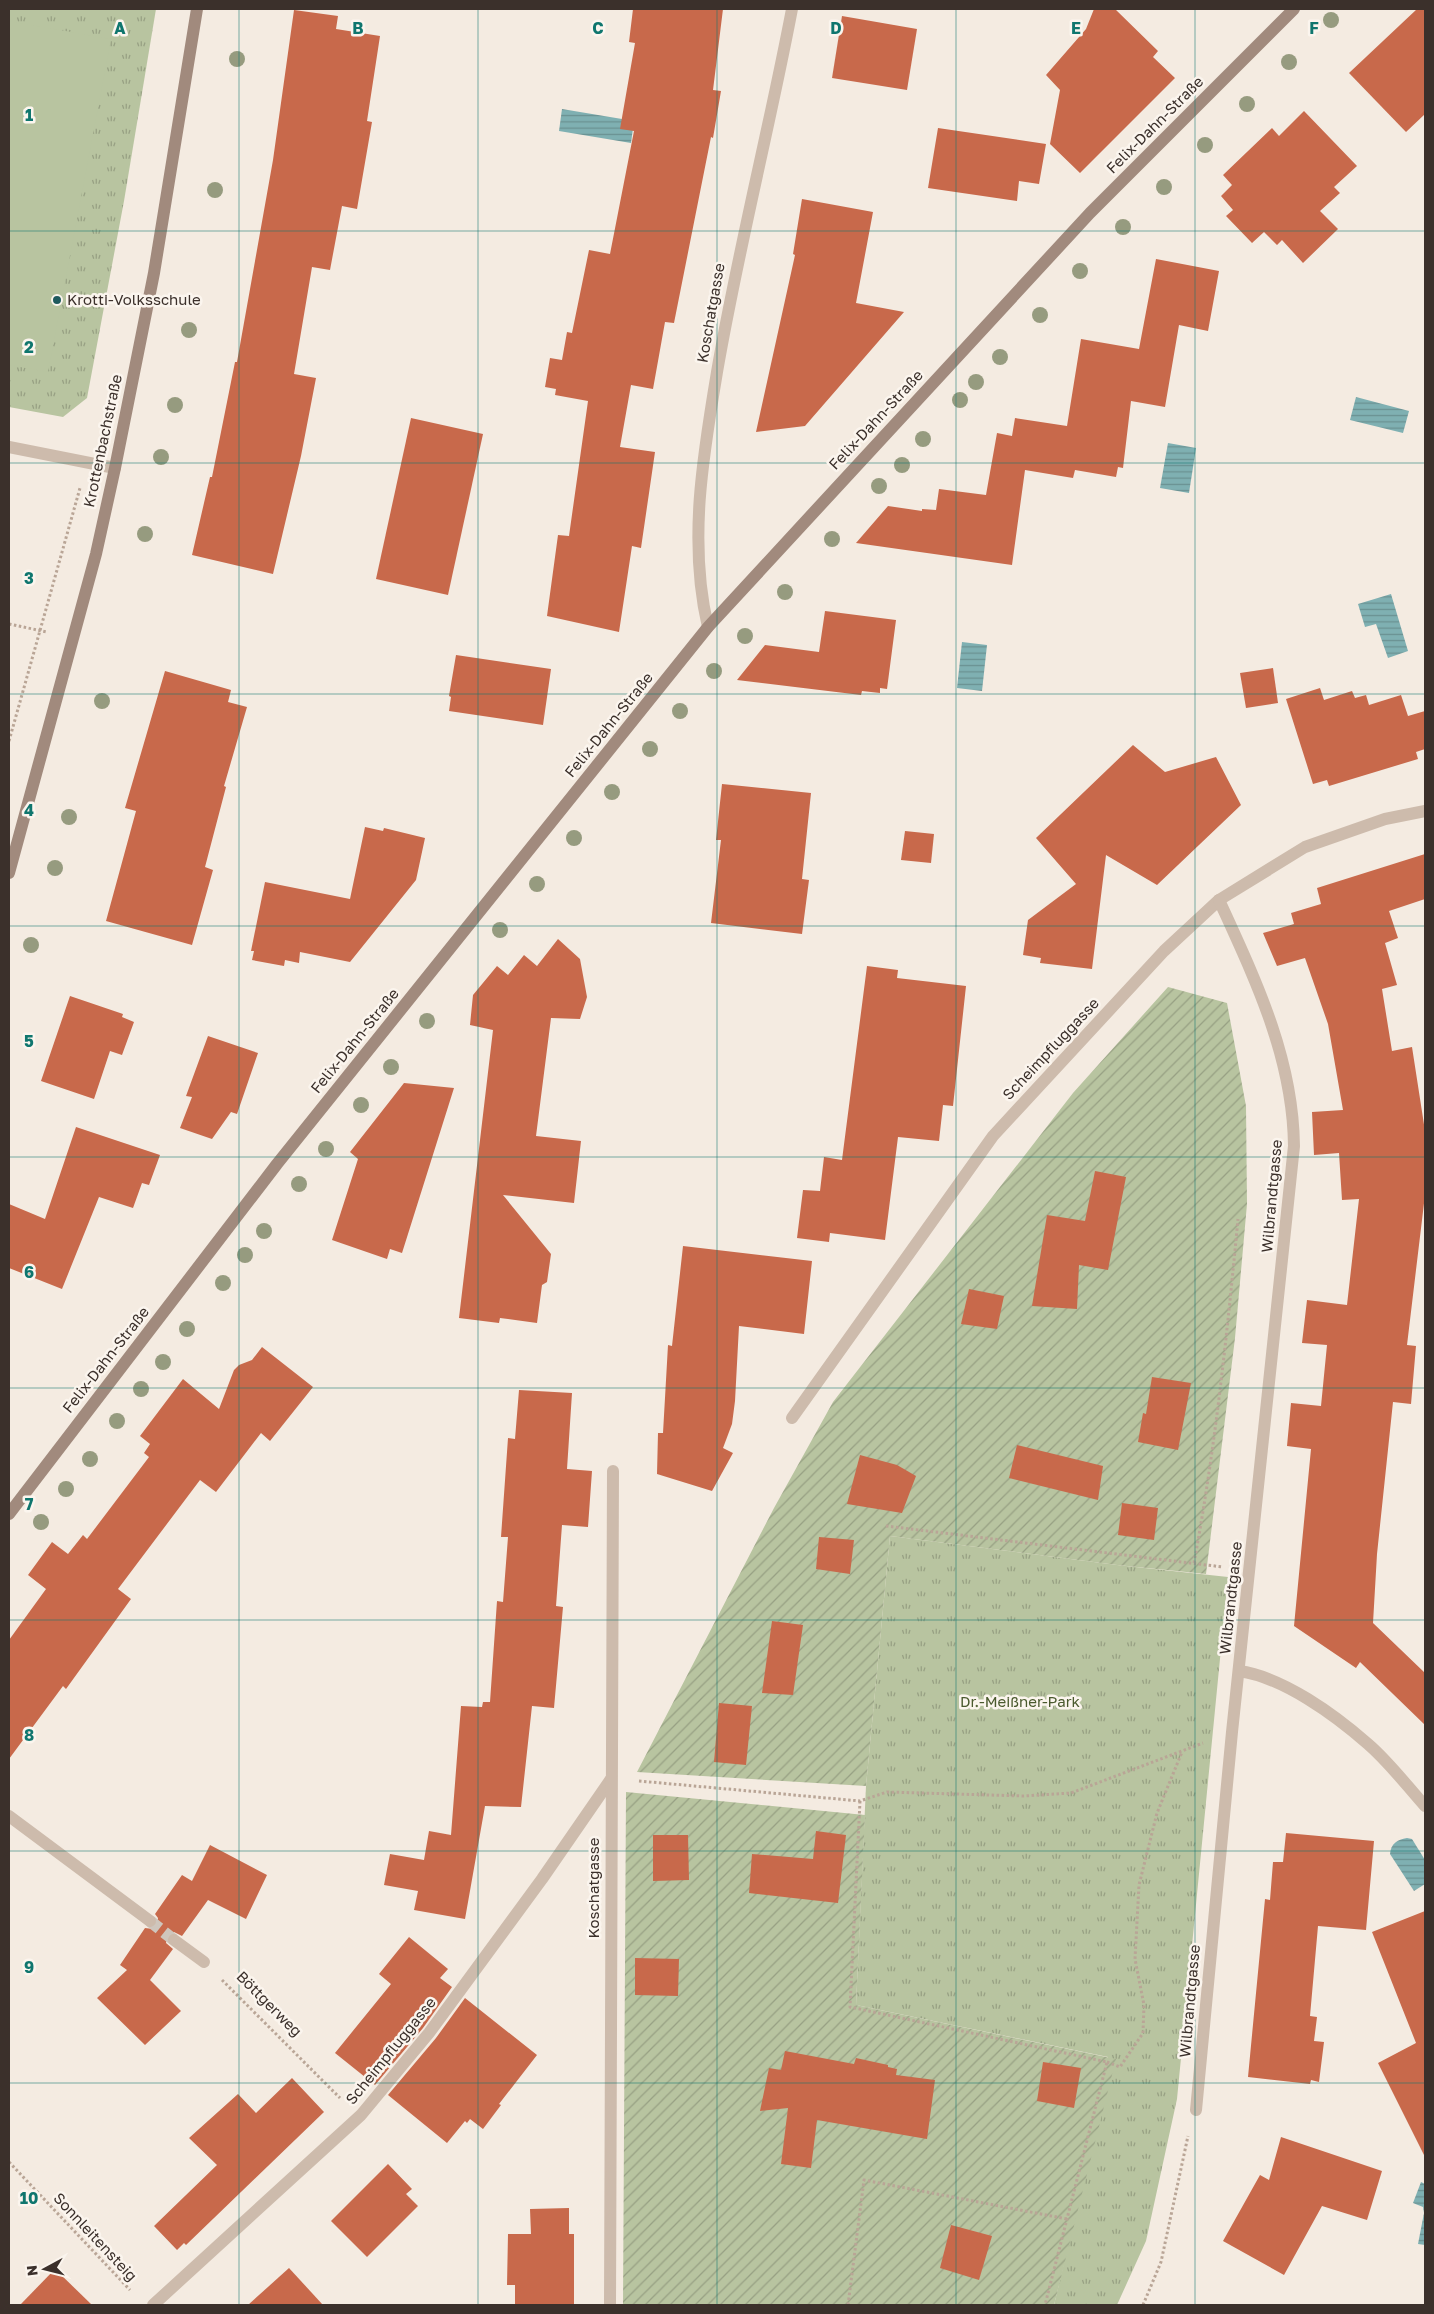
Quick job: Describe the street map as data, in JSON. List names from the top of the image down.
{
  "streets": {
    "street": [
      "Felix-Dahn-Straße",
      "Koschatgasse",
      "Krottenbachstraße",
      "Scheimpfluggasse",
      "Wilbrandtgasse"
    ],
    "path": ["Böttgerweg", "Sonnleitensteig"]
  },
  "crossings": [
    ["Felix-Dahn-Straße", "Koschatgasse"],
    ["Koschatgasse", "Scheimpfluggasse"],
    ["Scheimpfluggasse", "Wilbrandtgasse"]
  ],
  "parks": ["Dr.-Meißner-Park"],
  "places": ["Krotti-Volksschule"],
  "north": "left",
  "grid": {
    "columns": [
      "A",
      "B",
      "C",
      "D",
      "E",
      "F"
    ],
    "rows": [
      "1",
      "2",
      "3",
      "4",
      "5",
      "6",
      "7",
      "8",
      "9",
      "10"
    ]
  }
}
